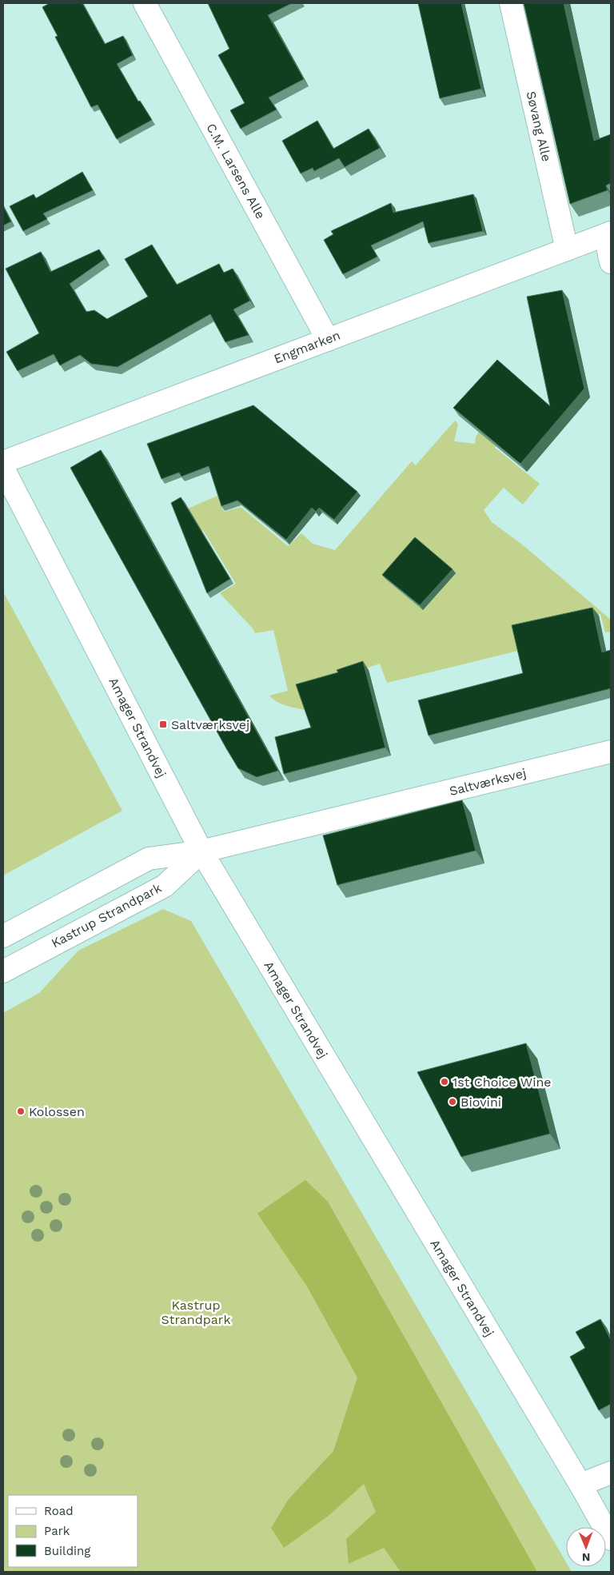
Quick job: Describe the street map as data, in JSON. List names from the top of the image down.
{
  "streets": {
    "street": [
      "Søvang Alle",
      "C.M. Larsens Alle",
      "Engmarken",
      "Amager Strandvej",
      "Saltværksvej",
      "Kastrup Strandpark"
    ]
  },
  "crossings": [
    ["Søvang Alle", "Engmarken"],
    ["C.M. Larsens Alle", "Engmarken"],
    ["Amager Strandvej", "Saltværksvej"],
    ["Amager Strandvej", "Kastrup Strandpark"],
    ["Saltværksvej", "Kastrup Strandpark"]
  ],
  "parks": ["Kastrup Strandpark"],
  "places": {
    "transit": ["Saltværksvej"],
    "other": ["1st Choice Wine", "Biovini", "Kolossen"]
  },
  "legend": ["Road", "Park", "Building"],
  "north": "bottom"
}
